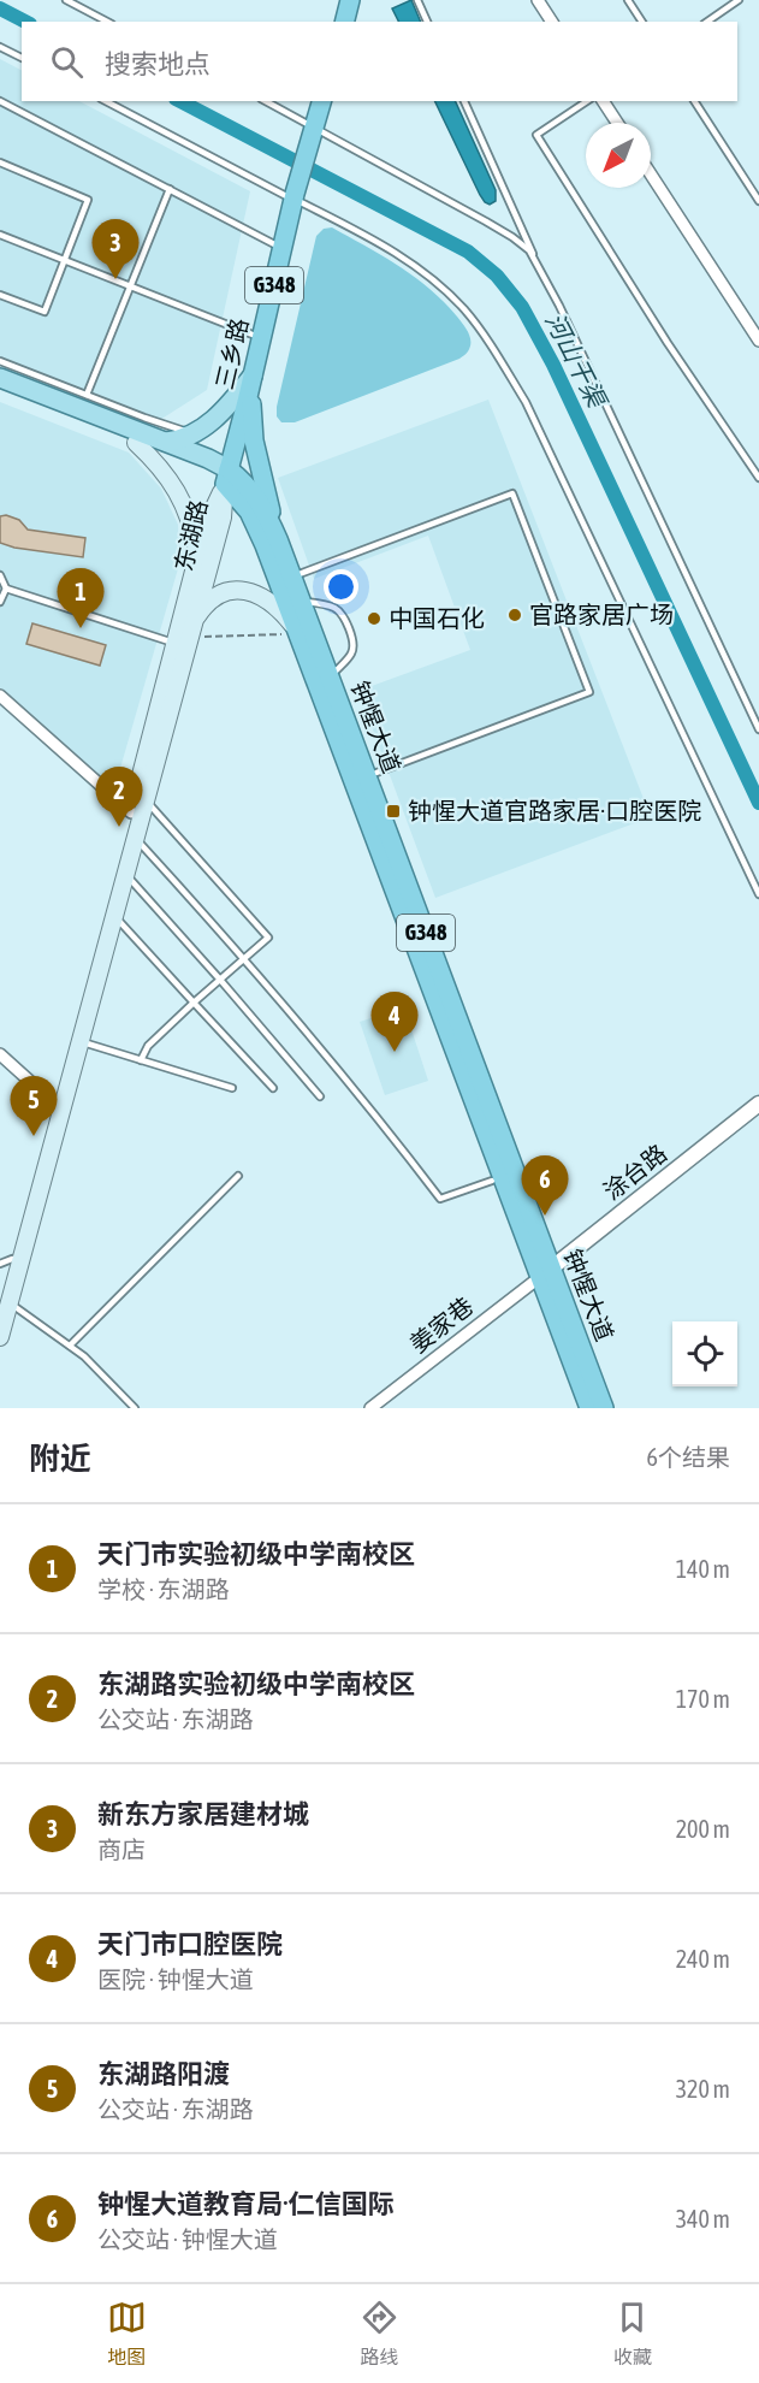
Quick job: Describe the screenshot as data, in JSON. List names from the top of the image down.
{
  "streets": {
    "highway": ["G348", "三乡路", "钟惺大道"],
    "main road": ["东湖路"],
    "street": ["涂台路", "姜家巷"]
  },
  "crossings": [
    ["G348", "三乡路"],
    ["三乡路", "东湖路"],
    ["三乡路", "钟惺大道"],
    ["东湖路", "钟惺大道"],
    ["钟惺大道", "涂台路"],
    ["钟惺大道", "姜家巷"],
    ["涂台路", "姜家巷"]
  ],
  "water": ["河山干渠"],
  "places": {
    "other": ["官路家居广场", "中国石化"],
    "transit": ["钟惺大道官路家居·口腔医院"]
  },
  "north": "bottom left",
  "page": {
    "search": "搜索地点",
    "pins": [
      "3",
      "1",
      "2",
      "4",
      "5",
      "6"
    ],
    "heading": ["附近", "6个结果"],
    "list": [
      {
        "mark": "1",
        "name": "天门市实验初级中学南校区",
        "note": "学校 · 东湖路",
        "value": "140 m"
      },
      {
        "mark": "2",
        "name": "东湖路实验初级中学南校区",
        "note": "公交站 · 东湖路",
        "value": "170 m"
      },
      {
        "mark": "3",
        "name": "新东方家居建材城",
        "note": "商店",
        "value": "200 m"
      },
      {
        "mark": "4",
        "name": "天门市口腔医院",
        "note": "医院 · 钟惺大道",
        "value": "240 m"
      },
      {
        "mark": "5",
        "name": "东湖路阳渡",
        "note": "公交站 · 东湖路",
        "value": "320 m"
      },
      {
        "mark": "6",
        "name": "钟惺大道教育局·仁信国际",
        "note": "公交站 · 钟惺大道",
        "value": "340 m"
      }
    ],
    "nav": ["地图", "路线", "收藏"]
  }
}
